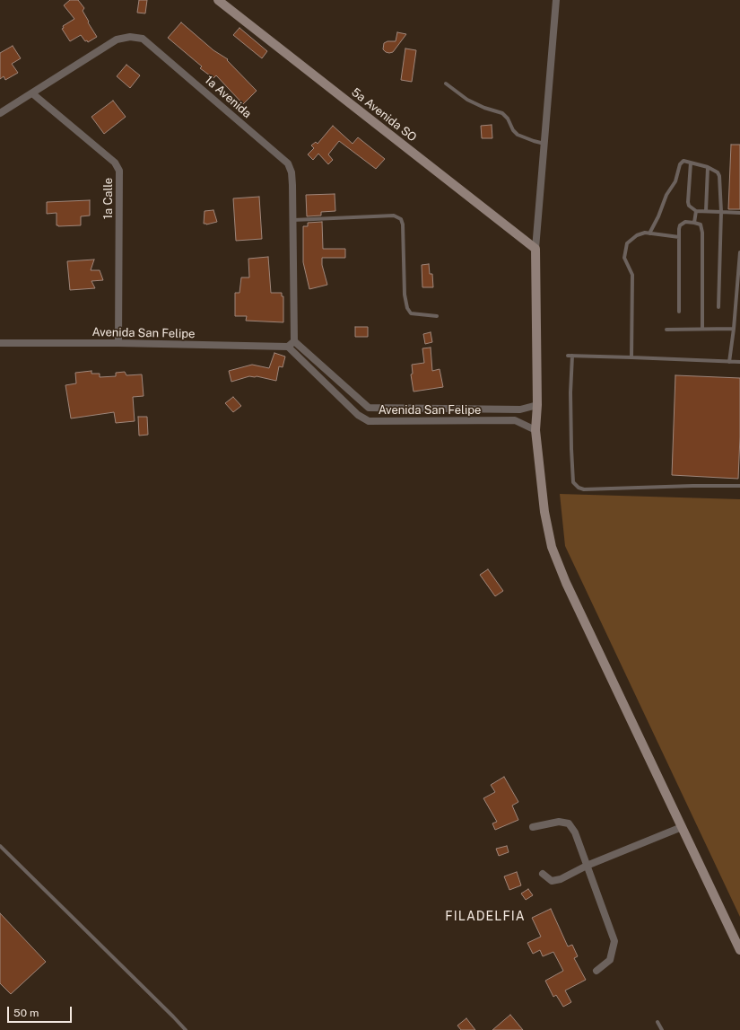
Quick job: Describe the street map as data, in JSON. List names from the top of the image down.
{
  "streets": {
    "street": [
      "1a Avenida",
      "5a Avenida SO",
      "1a Calle",
      "Avenida San Felipe"
    ]
  },
  "crossings": [
    ["1a Avenida", "1a Calle"],
    ["1a Avenida", "Avenida San Felipe"],
    ["1a Calle", "Avenida San Felipe"]
  ],
  "districts": ["FILADELFIA"],
  "scale_bar": "50 m"
}
